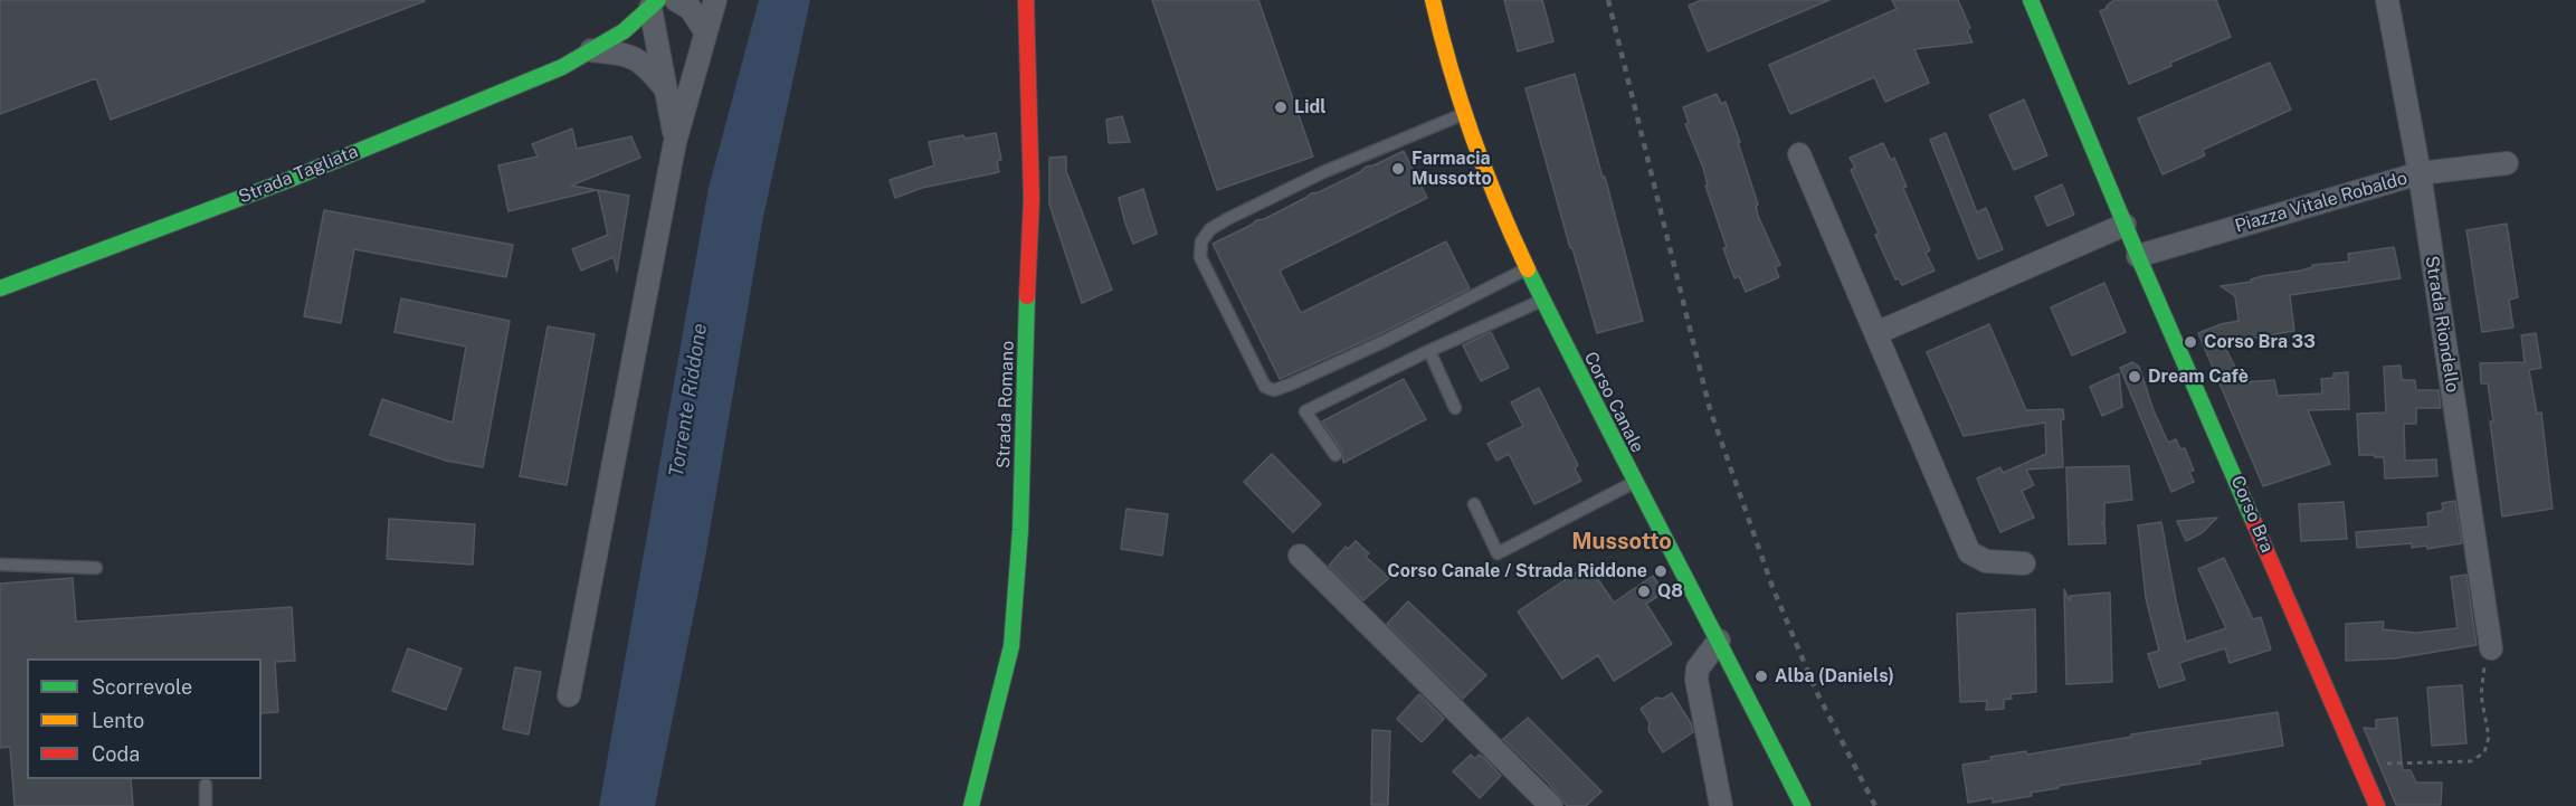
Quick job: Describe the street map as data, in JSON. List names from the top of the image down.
{
  "streets": {
    "street": [
      "Strada Tagliata",
      "Piazza Vitale Robaldo",
      "Strada Riondello",
      "Corso Canale",
      "Strada Romano",
      "Corso Bra"
    ]
  },
  "crossings": [
    ["Piazza Vitale Robaldo", "Strada Riondello"],
    ["Piazza Vitale Robaldo", "Corso Bra"]
  ],
  "districts": ["Mussotto"],
  "water": ["Torrente Riddone"],
  "places": [
    "Lidl",
    "Farmacia Mussotto",
    "Corso Bra 33",
    "Dream Cafè",
    "Corso Canale / Strada Riddone",
    "Q8",
    "Alba (Daniels)"
  ],
  "legend": ["Scorrevole", "Lento", "Coda"]
}
